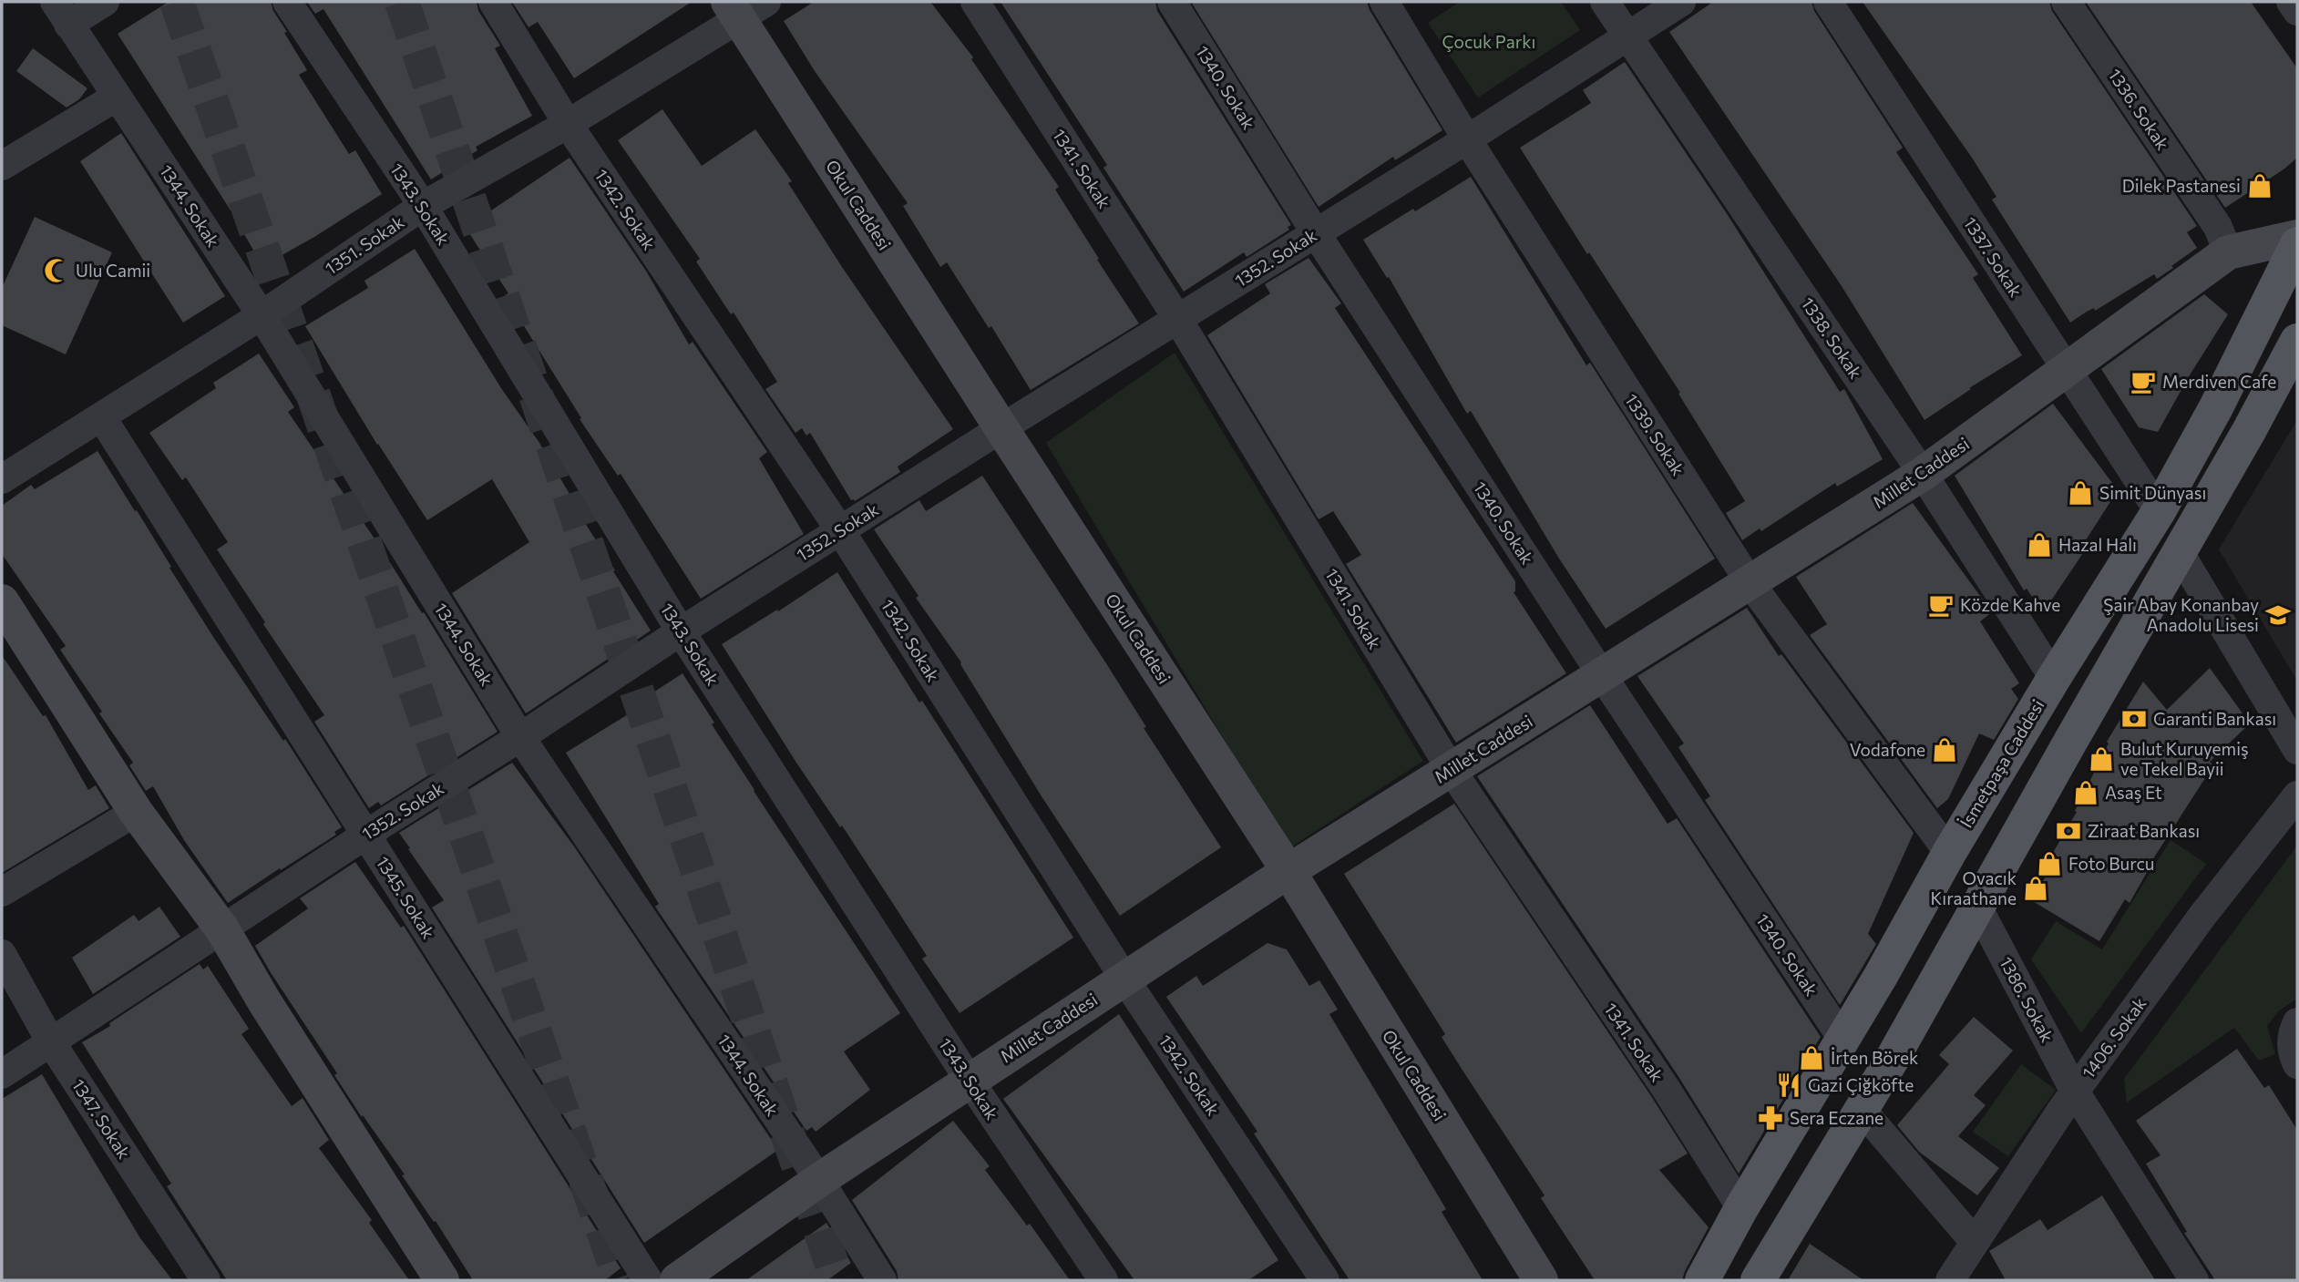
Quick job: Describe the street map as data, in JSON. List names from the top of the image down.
{
  "streets": {
    "main road": ["Okul Caddesi", "Millet Caddesi", "İsmetpaşa Caddesi"],
    "street": [
      "1340. Sokak",
      "1336. Sokak",
      "1341. Sokak",
      "1343. Sokak",
      "1344. Sokak",
      "1342. Sokak",
      "1351. Sokak",
      "1337. Sokak",
      "1352. Sokak",
      "1338. Sokak",
      "1339. Sokak",
      "1345. Sokak",
      "1386. Sokak",
      "1406. Sokak",
      "1347. Sokak"
    ]
  },
  "crossings": [
    ["1340. Sokak", "1352. Sokak"],
    ["1340. Sokak", "Millet Caddesi"],
    ["1340. Sokak", "İsmetpaşa Caddesi"],
    ["1336. Sokak", "Millet Caddesi"],
    ["1341. Sokak", "1352. Sokak"],
    ["1341. Sokak", "Millet Caddesi"],
    ["1341. Sokak", "İsmetpaşa Caddesi"],
    ["1343. Sokak", "1351. Sokak"],
    ["1343. Sokak", "1352. Sokak"],
    ["1343. Sokak", "Millet Caddesi"],
    ["Okul Caddesi", "1351. Sokak"],
    ["Okul Caddesi", "1352. Sokak"],
    ["Okul Caddesi", "Millet Caddesi"],
    ["1344. Sokak", "1351. Sokak"],
    ["1344. Sokak", "1352. Sokak"],
    ["1344. Sokak", "Millet Caddesi"],
    ["1342. Sokak", "1351. Sokak"],
    ["1342. Sokak", "1352. Sokak"],
    ["1342. Sokak", "Millet Caddesi"],
    ["1351. Sokak", "1345. Sokak"],
    ["1337. Sokak", "Millet Caddesi"],
    ["1337. Sokak", "İsmetpaşa Caddesi"],
    ["1352. Sokak", "1338. Sokak"],
    ["1352. Sokak", "1339. Sokak"],
    ["1352. Sokak", "1345. Sokak"],
    ["1352. Sokak", "1347. Sokak"],
    ["1338. Sokak", "Millet Caddesi"],
    ["1338. Sokak", "İsmetpaşa Caddesi"],
    ["1339. Sokak", "Millet Caddesi"],
    ["1339. Sokak", "İsmetpaşa Caddesi"],
    ["1386. Sokak", "1406. Sokak"]
  ],
  "parks": ["Çocuk Parkı"],
  "places": {
    "shop": [
      "Dilek Pastanesi",
      "Simit Dünyası",
      "Hazal Halı",
      "Vodafone",
      "Bulut Kuruyemiş ve Tekel Bayii",
      "Asaş Et",
      "Foto Burcu",
      "Ovacık Kıraathane",
      "İrten Börek"
    ],
    "mosque": ["Ulu Camii"],
    "cafe": ["Merdiven Cafe", "Közde Kahve"],
    "school or university": ["Şair Abay Konanbay Anadolu Lisesi"],
    "bank": ["Garanti Bankası", "Ziraat Bankası"],
    "restaurant": ["Gazi Çiğköfte"],
    "pharmacy": ["Sera Eczane"]
  }
}
